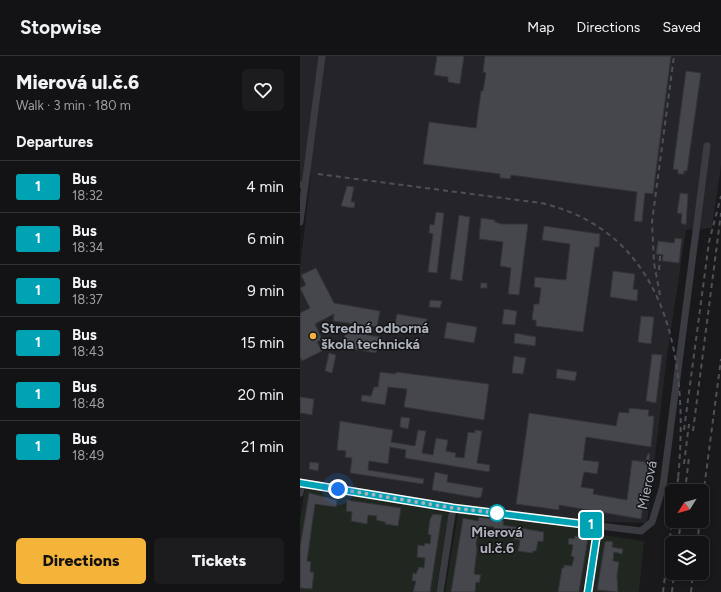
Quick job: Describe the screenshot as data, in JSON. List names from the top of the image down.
{
  "streets": {
    "street": ["Mierová"]
  },
  "places": ["Stredná odborná škola technická", "Mierová ul.č.6"],
  "lines": ["bus line 1"],
  "north": "bottom left",
  "page": {
    "header": "Stopwise",
    "nav": ["Map", "Directions", "Saved"],
    "heading": [
      ["Mierová ul.č.6", "Walk · 3 min · 180 m"],
      "Departures"
    ],
    "on_map": "1",
    "list": [
      {
        "mark": "1",
        "name": "Bus",
        "note": "18:32",
        "value": "4 min"
      },
      {
        "mark": "1",
        "name": "Bus",
        "note": "18:34",
        "value": "6 min"
      },
      {
        "mark": "1",
        "name": "Bus",
        "note": "18:37",
        "value": "9 min"
      },
      {
        "mark": "1",
        "name": "Bus",
        "note": "18:43",
        "value": "15 min"
      },
      {
        "mark": "1",
        "name": "Bus",
        "note": "18:48",
        "value": "20 min"
      },
      {
        "mark": "1",
        "name": "Bus",
        "note": "18:49",
        "value": "21 min"
      }
    ],
    "buttons": ["Directions", "Tickets"]
  }
}
